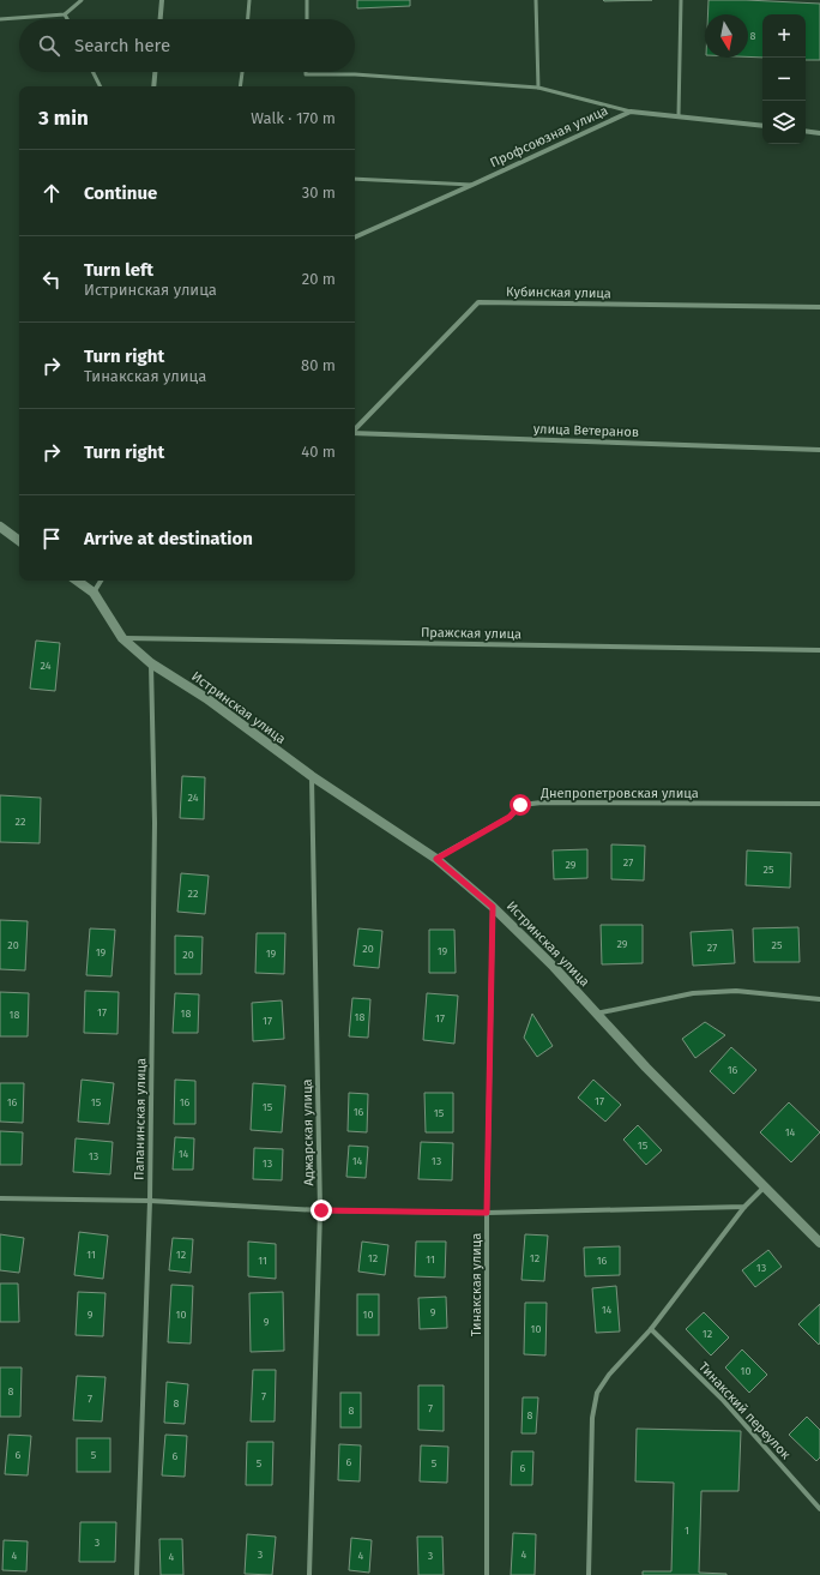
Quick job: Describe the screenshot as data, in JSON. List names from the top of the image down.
{
  "streets": {
    "street": [
      "Профсоюзная улица",
      "Кубинская улица",
      "улица Ветеранов",
      "Пражская улица",
      "Истринская улица",
      "Днепропетровская улица",
      "Папанинская улица",
      "Аджарская улица",
      "Тинакская улица",
      "Тинакский переулок"
    ]
  },
  "crossings": [
    ["Пражская улица", "Истринская улица"],
    ["Истринская улица", "Днепропетровская улица"],
    ["Истринская улица", "Папанинская улица"],
    ["Истринская улица", "Аджарская улица"],
    ["Истринская улица", "Тинакская улица"]
  ],
  "house_numbers": [
    "8",
    "24",
    "24",
    "22",
    "27",
    "29",
    "25",
    "22",
    "29",
    "20",
    "25",
    "27",
    "20",
    "19",
    "19",
    "19",
    "20",
    "17",
    "18",
    "18",
    "18",
    "17",
    "17",
    "16",
    "17",
    "16",
    "15",
    "16",
    "15",
    "16",
    "15",
    "14",
    "15",
    "14",
    "13",
    "14",
    "13",
    "13",
    "11",
    "12",
    "12",
    "12",
    "11",
    "11",
    "16",
    "13",
    "14",
    "9",
    "9",
    "10",
    "10",
    "9",
    "10",
    "12",
    "10",
    "8",
    "7",
    "7",
    "8",
    "7",
    "8",
    "8",
    "6",
    "5",
    "6",
    "6",
    "5",
    "5",
    "6",
    "1",
    "3",
    "3",
    "4",
    "4",
    "4",
    "3",
    "4"
  ],
  "north": "bottom",
  "page": {
    "map_buttons": ["+", "−"],
    "search": "Search here",
    "heading": ["3 min", "Walk · 170 m"],
    "list": [
      ["Continue", "30 m"],
      ["Turn left", "Истринская улица", "20 m"],
      ["Turn right", "Тинакская улица", "80 m"],
      ["Turn right", "40 m"],
      "Arrive at destination"
    ]
  }
}
